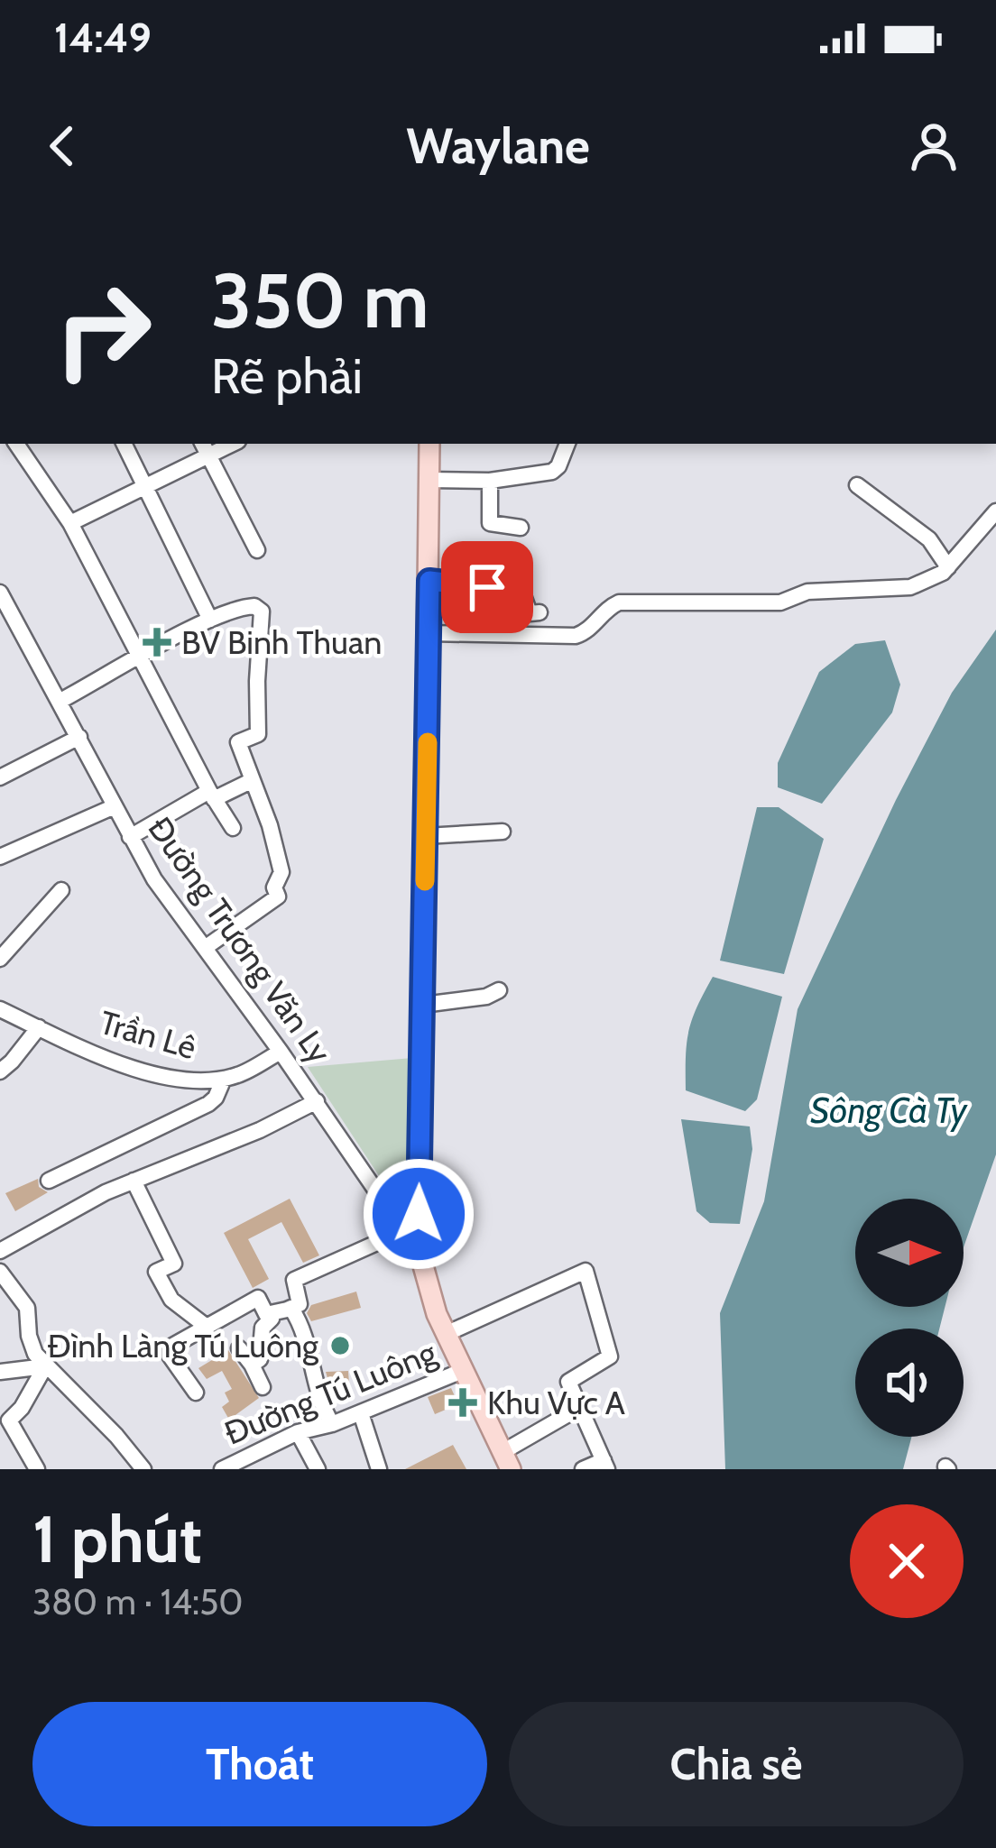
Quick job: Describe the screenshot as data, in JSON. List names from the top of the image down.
{
  "streets": {
    "street": ["Đường Trương Văn Ly", "Trần Lê", "Đường Tú Luông"]
  },
  "crossings": [
    ["Đường Trương Văn Ly", "Trần Lê"]
  ],
  "water": ["Sông Cà Ty"],
  "places": {
    "health": ["BV Binh Thuan", "Khu Vực A"],
    "other": ["Đình Làng Tú Luông"]
  },
  "north": "right",
  "page": {
    "status": "14:49",
    "header": "Waylane",
    "turn": ["350 m", "Rẽ phải"],
    "heading": ["1 phút", "380 m · 14:50"],
    "buttons": ["Thoát", "Chia sẻ"]
  }
}
